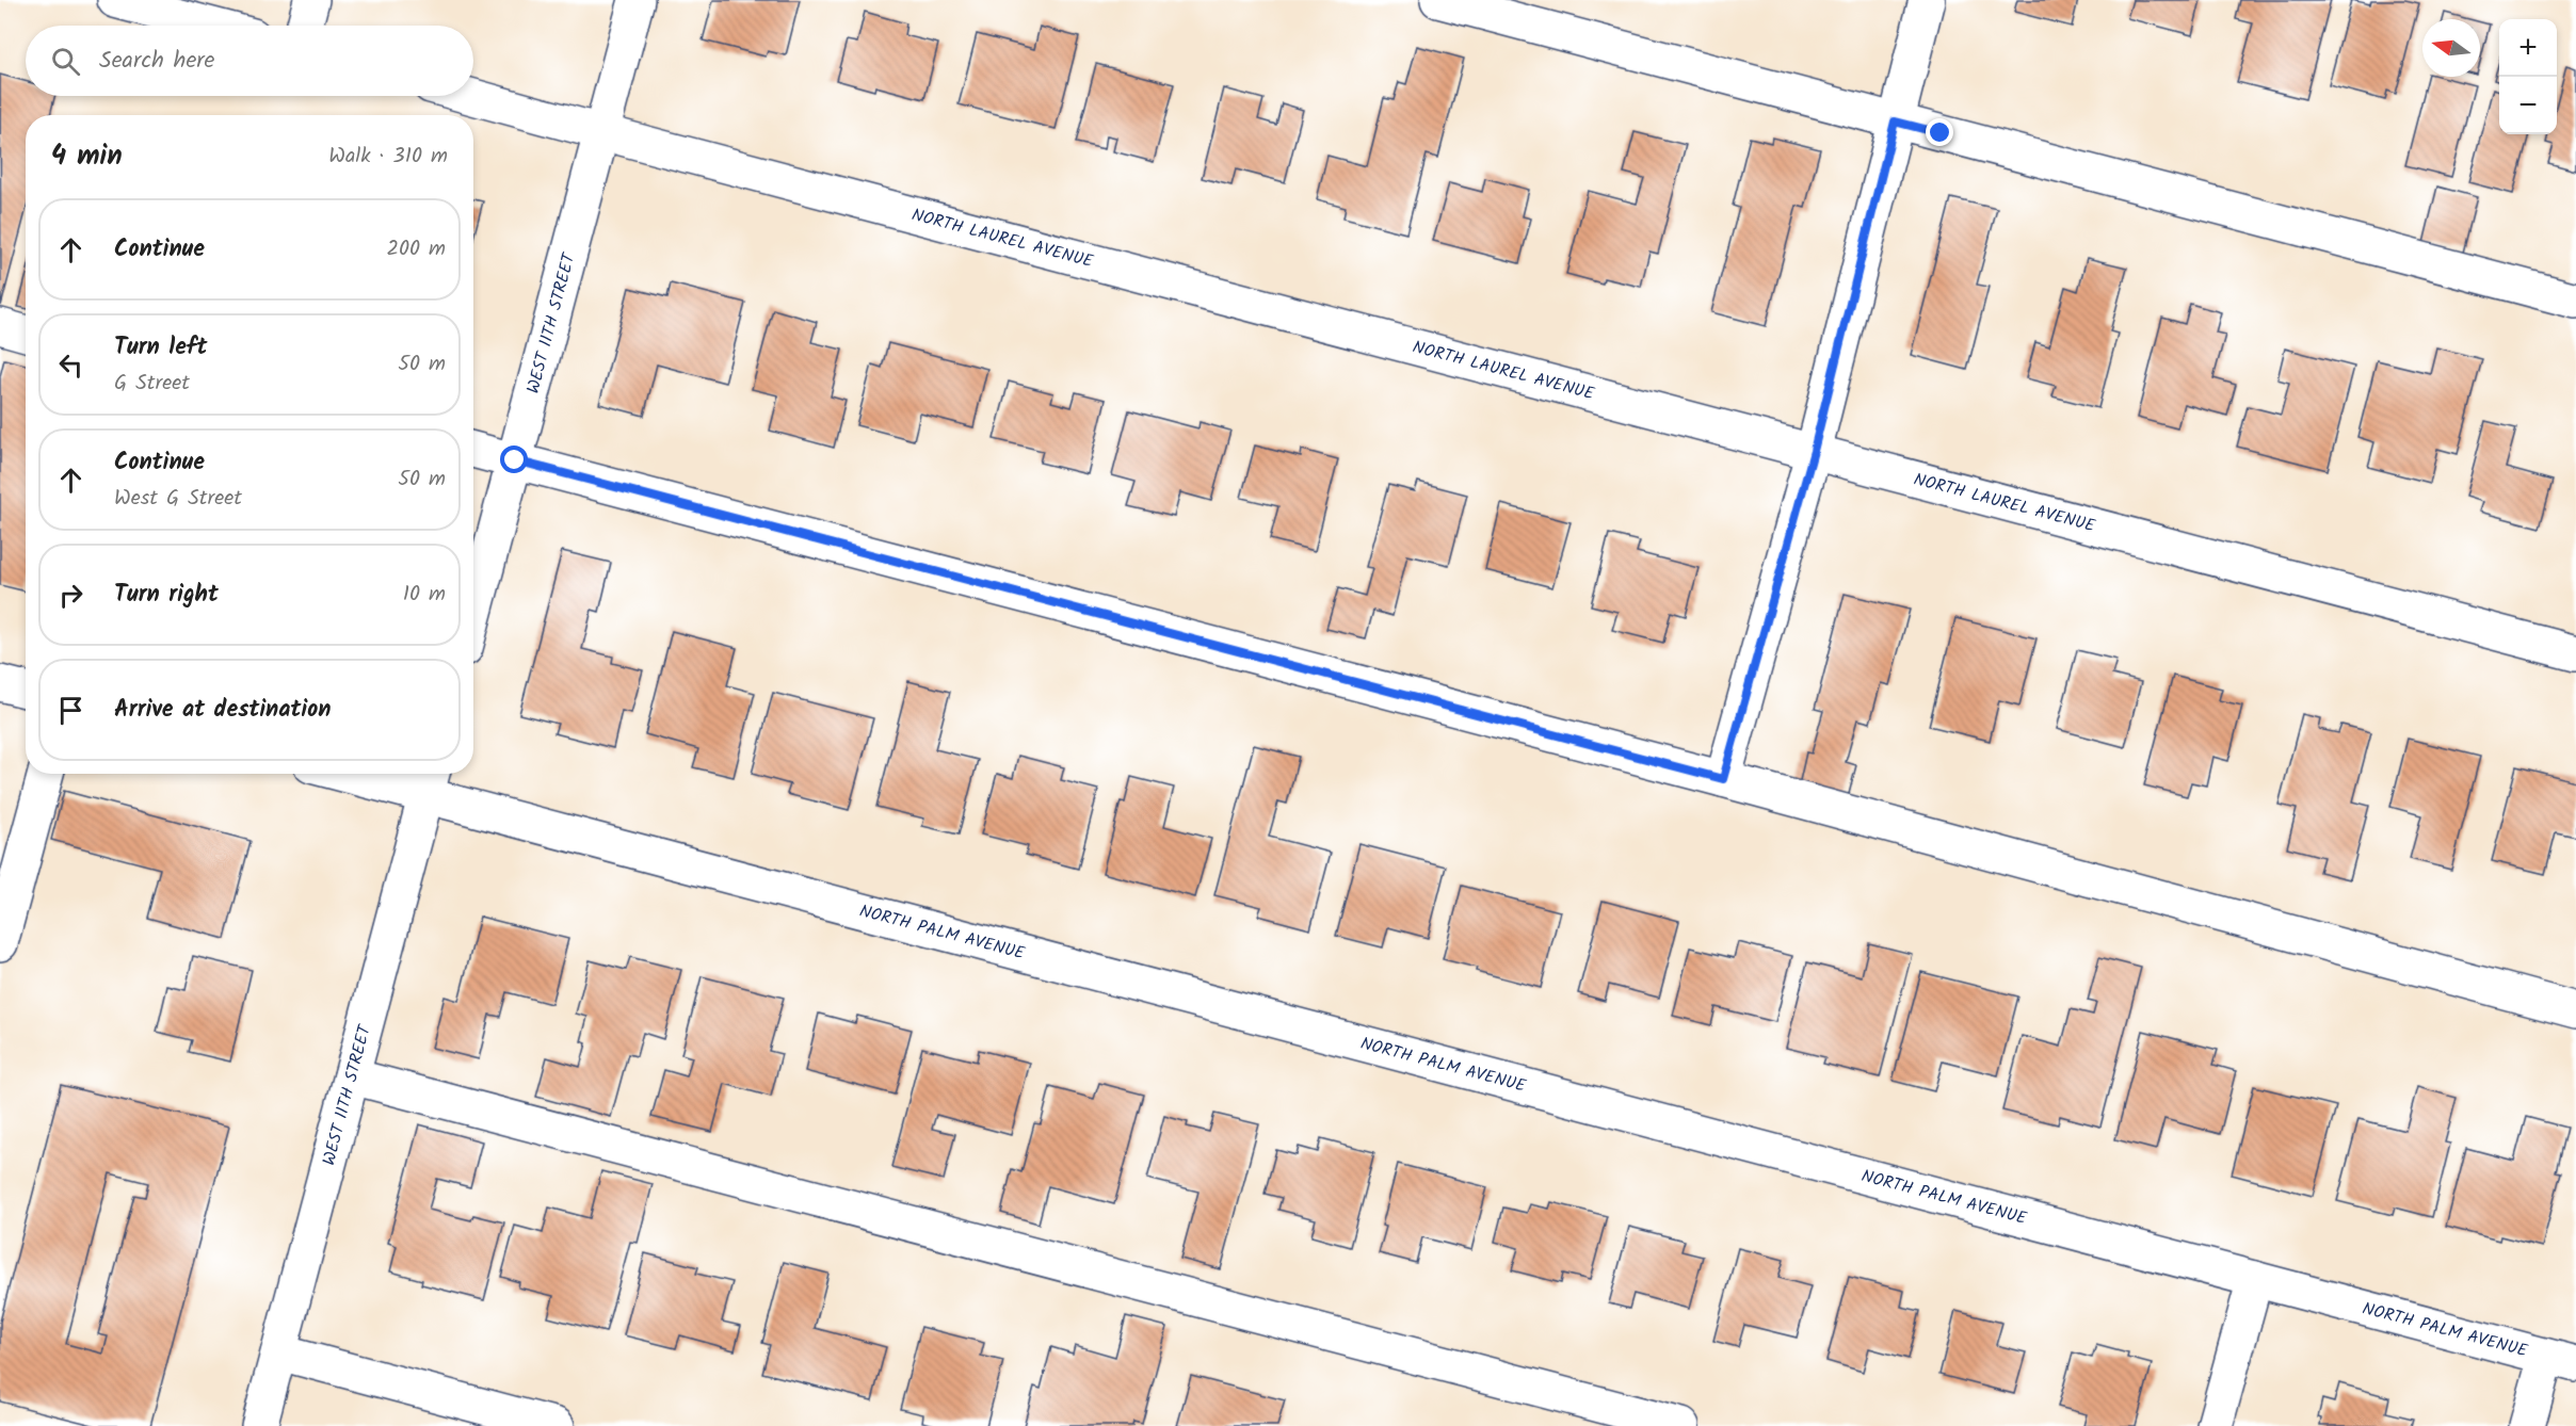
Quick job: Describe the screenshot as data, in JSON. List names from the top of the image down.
{
  "streets": {
    "street": ["NORTH LAUREL AVENUE", "WEST 11TH STREET", "NORTH PALM AVENUE"]
  },
  "crossings": [
    ["NORTH LAUREL AVENUE", "WEST 11TH STREET"],
    ["WEST 11TH STREET", "NORTH PALM AVENUE"]
  ],
  "north": "left",
  "page": {
    "map_buttons": ["+", "−"],
    "search": "Search here",
    "heading": ["4 min", "Walk · 310 m"],
    "list": [
      ["Continue", "200 m"],
      ["Turn left", "G Street", "50 m"],
      ["Continue", "West G Street", "50 m"],
      ["Turn right", "10 m"],
      "Arrive at destination"
    ]
  }
}
